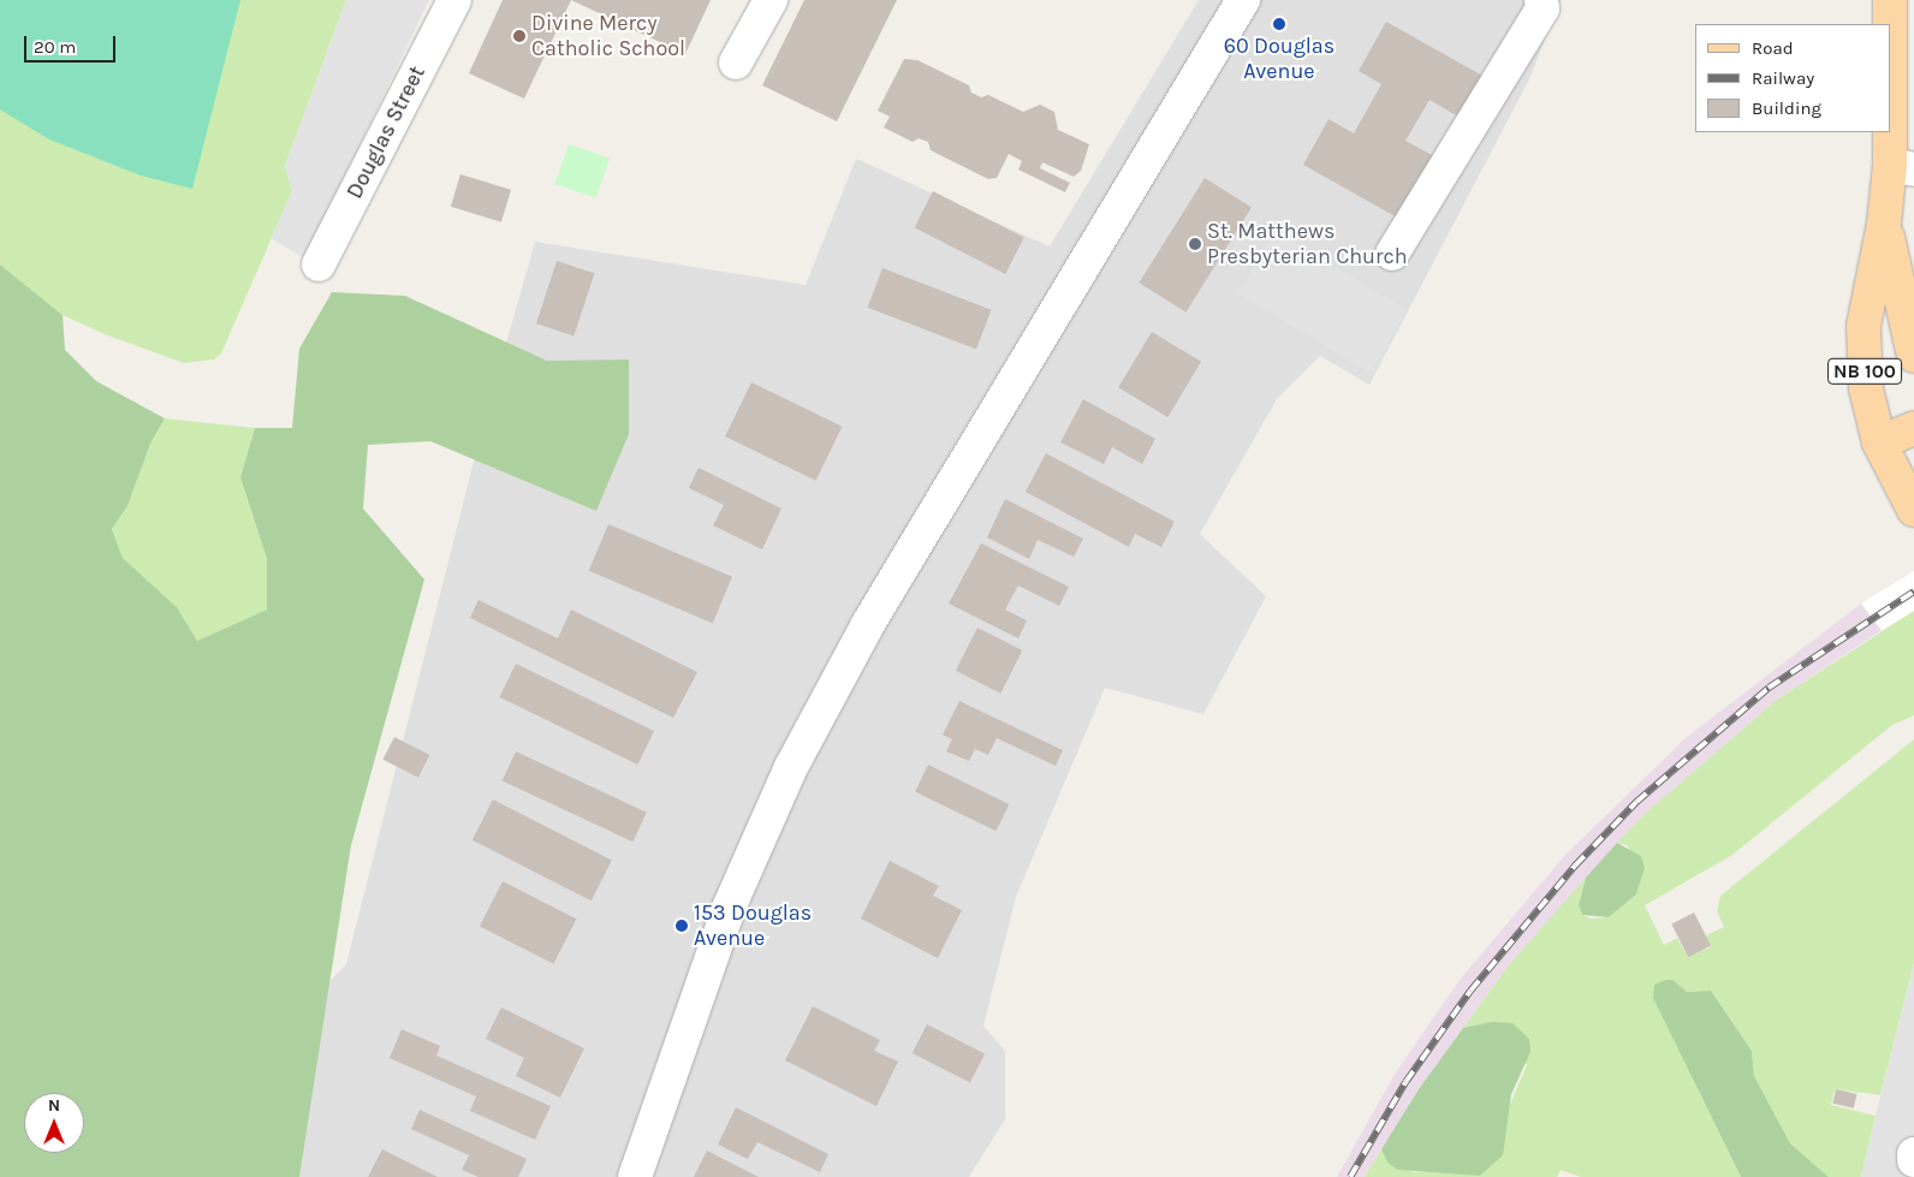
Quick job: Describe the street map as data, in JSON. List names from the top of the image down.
{
  "streets": {
    "main road": ["NB 100"],
    "street": ["Douglas Street"]
  },
  "places": [
    "60 Douglas Avenue",
    "Divine Mercy Catholic School",
    "St. Matthews Presbyterian Church",
    "153 Douglas Avenue"
  ],
  "legend": ["Road", "Railway", "Building"],
  "scale_bar": "20 m",
  "north": "top"
}
